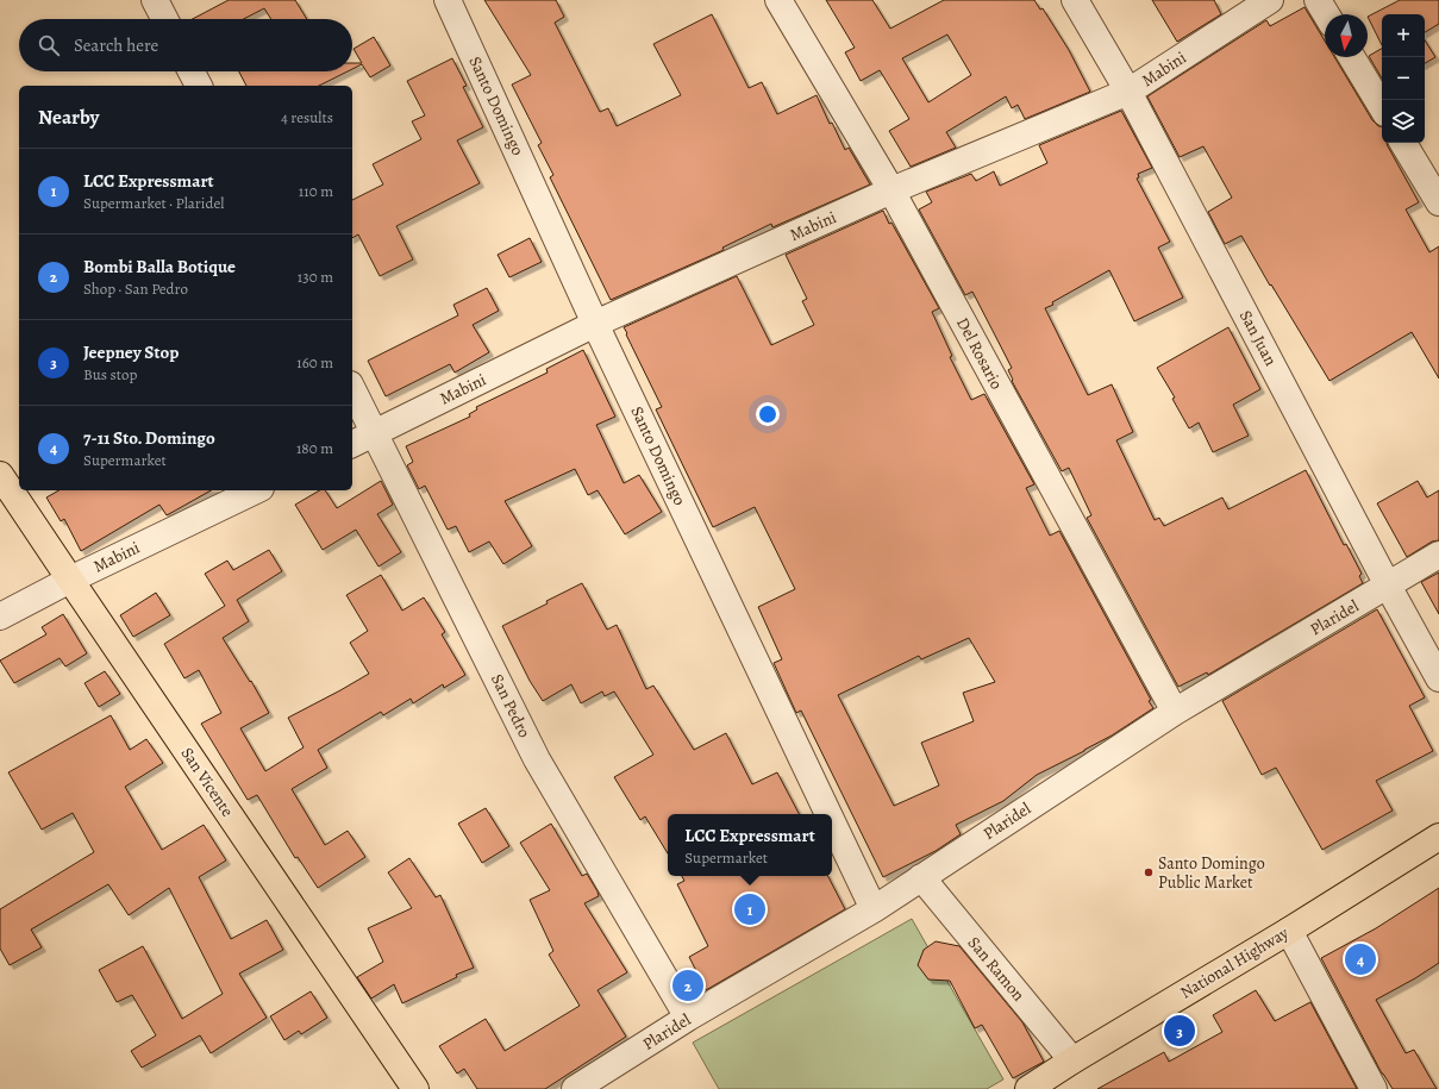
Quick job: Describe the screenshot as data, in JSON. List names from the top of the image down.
{
  "streets": {
    "main road": ["San Vicente", "National Highway"],
    "street": [
      "Mabini",
      "Santo Domingo",
      "San Juan",
      "Del Rosario",
      "Plaridel",
      "San Pedro",
      "San Ramon"
    ]
  },
  "crossings": [
    ["Mabini", "Santo Domingo"],
    ["Mabini", "San Juan"],
    ["Mabini", "Del Rosario"],
    ["Mabini", "San Pedro"],
    ["Mabini", "San Vicente"],
    ["Santo Domingo", "Plaridel"],
    ["San Juan", "Plaridel"],
    ["Del Rosario", "Plaridel"],
    ["Plaridel", "San Pedro"],
    ["Plaridel", "San Ramon"],
    ["National Highway", "San Ramon"]
  ],
  "places": ["Santo Domingo Public Market"],
  "north": "bottom",
  "page": {
    "map_buttons": ["+", "−"],
    "search": "Search here",
    "heading": ["Nearby", "4 results"],
    "list": [
      {
        "mark": "1",
        "name": "LCC Expressmart",
        "note": "Supermarket · Plaridel",
        "value": "110 m"
      },
      {
        "mark": "2",
        "name": "Bombi Balla Botique",
        "note": "Shop · San Pedro",
        "value": "130 m"
      },
      {
        "mark": "3",
        "name": "Jeepney Stop",
        "note": "Bus stop",
        "value": "160 m"
      },
      {
        "mark": "4",
        "name": "7-11 Sto. Domingo",
        "note": "Supermarket",
        "value": "180 m"
      }
    ],
    "popup": ["LCC Expressmart", "Supermarket"],
    "pins": [
      "1",
      "4",
      "2",
      "3"
    ]
  }
}
